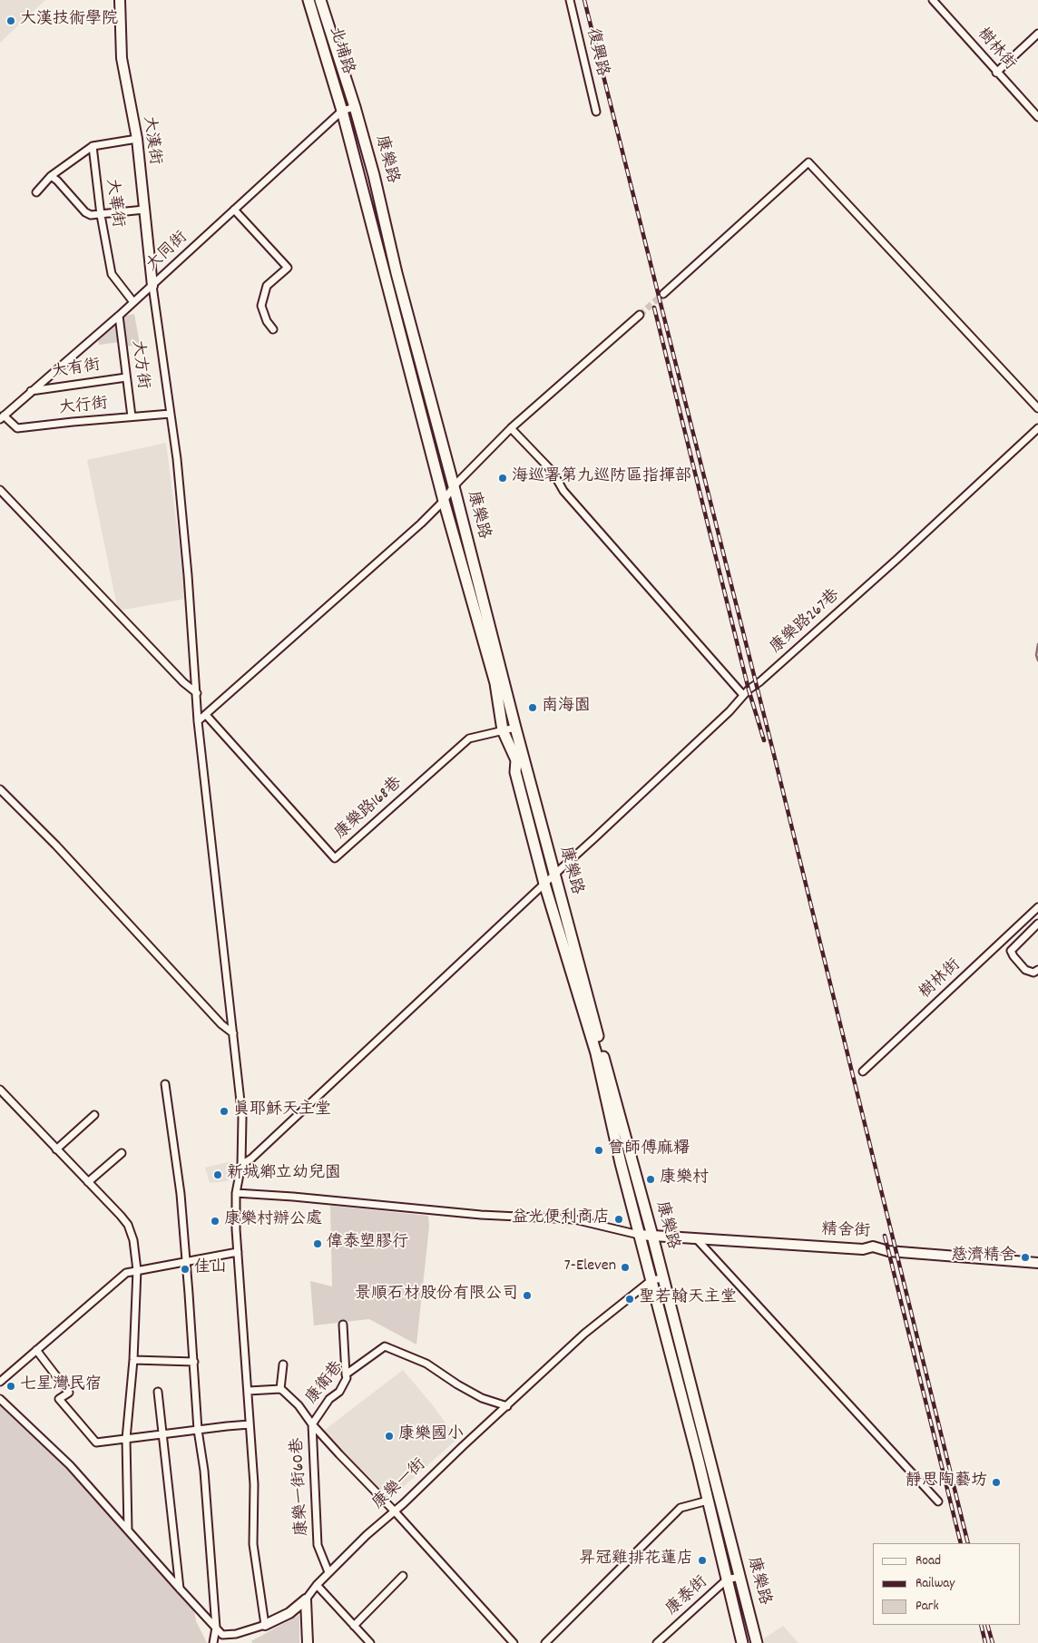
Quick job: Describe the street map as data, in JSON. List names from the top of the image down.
{
  "streets": {
    "main road": ["北埔路", "康樂路"],
    "street": [
      "樹林街",
      "復興路",
      "大漢街",
      "大華街",
      "大同街",
      "大方街",
      "大有街",
      "大行街",
      "康樂路267巷",
      "康樂路168巷",
      "精舍街",
      "康衛巷",
      "康樂一街",
      "康樂一街60巷",
      "康泰街"
    ]
  },
  "crossings": [
    ["北埔路", "康樂路"],
    ["北埔路", "大同街"],
    ["大漢街", "大同街"],
    ["康樂路", "大同街"],
    ["康樂路", "康樂路267巷"],
    ["康樂路", "康樂路168巷"],
    ["康樂路", "精舍街"],
    ["康樂路", "康樂一街"],
    ["康樂路", "康泰街"],
    ["大華街", "大同街"],
    ["大同街", "大方街"],
    ["大同街", "大有街"],
    ["大同街", "大行街"],
    ["大方街", "大有街"],
    ["大方街", "大行街"],
    ["康衛巷", "康樂一街"],
    ["康衛巷", "康樂一街60巷"],
    ["康樂一街", "康樂一街60巷"]
  ],
  "places": [
    "大漢技術學院",
    "海巡署第九巡防區指揮部",
    "南海園",
    "真耶穌天主堂",
    "曾師傅麻糬",
    "新城鄉立幼兒園",
    "康樂村",
    "益光便利商店",
    "康樂村辦公處",
    "偉泰塑膠行",
    "慈濟精舍",
    "7-Eleven",
    "佳山",
    "景順石材股份有限公司",
    "聖若翰天主堂",
    "七星灣民宿",
    "康樂國小",
    "靜思陶藝坊",
    "昇冠雞排花蓮店"
  ],
  "legend": ["Road", "Railway", "Park"]
}
